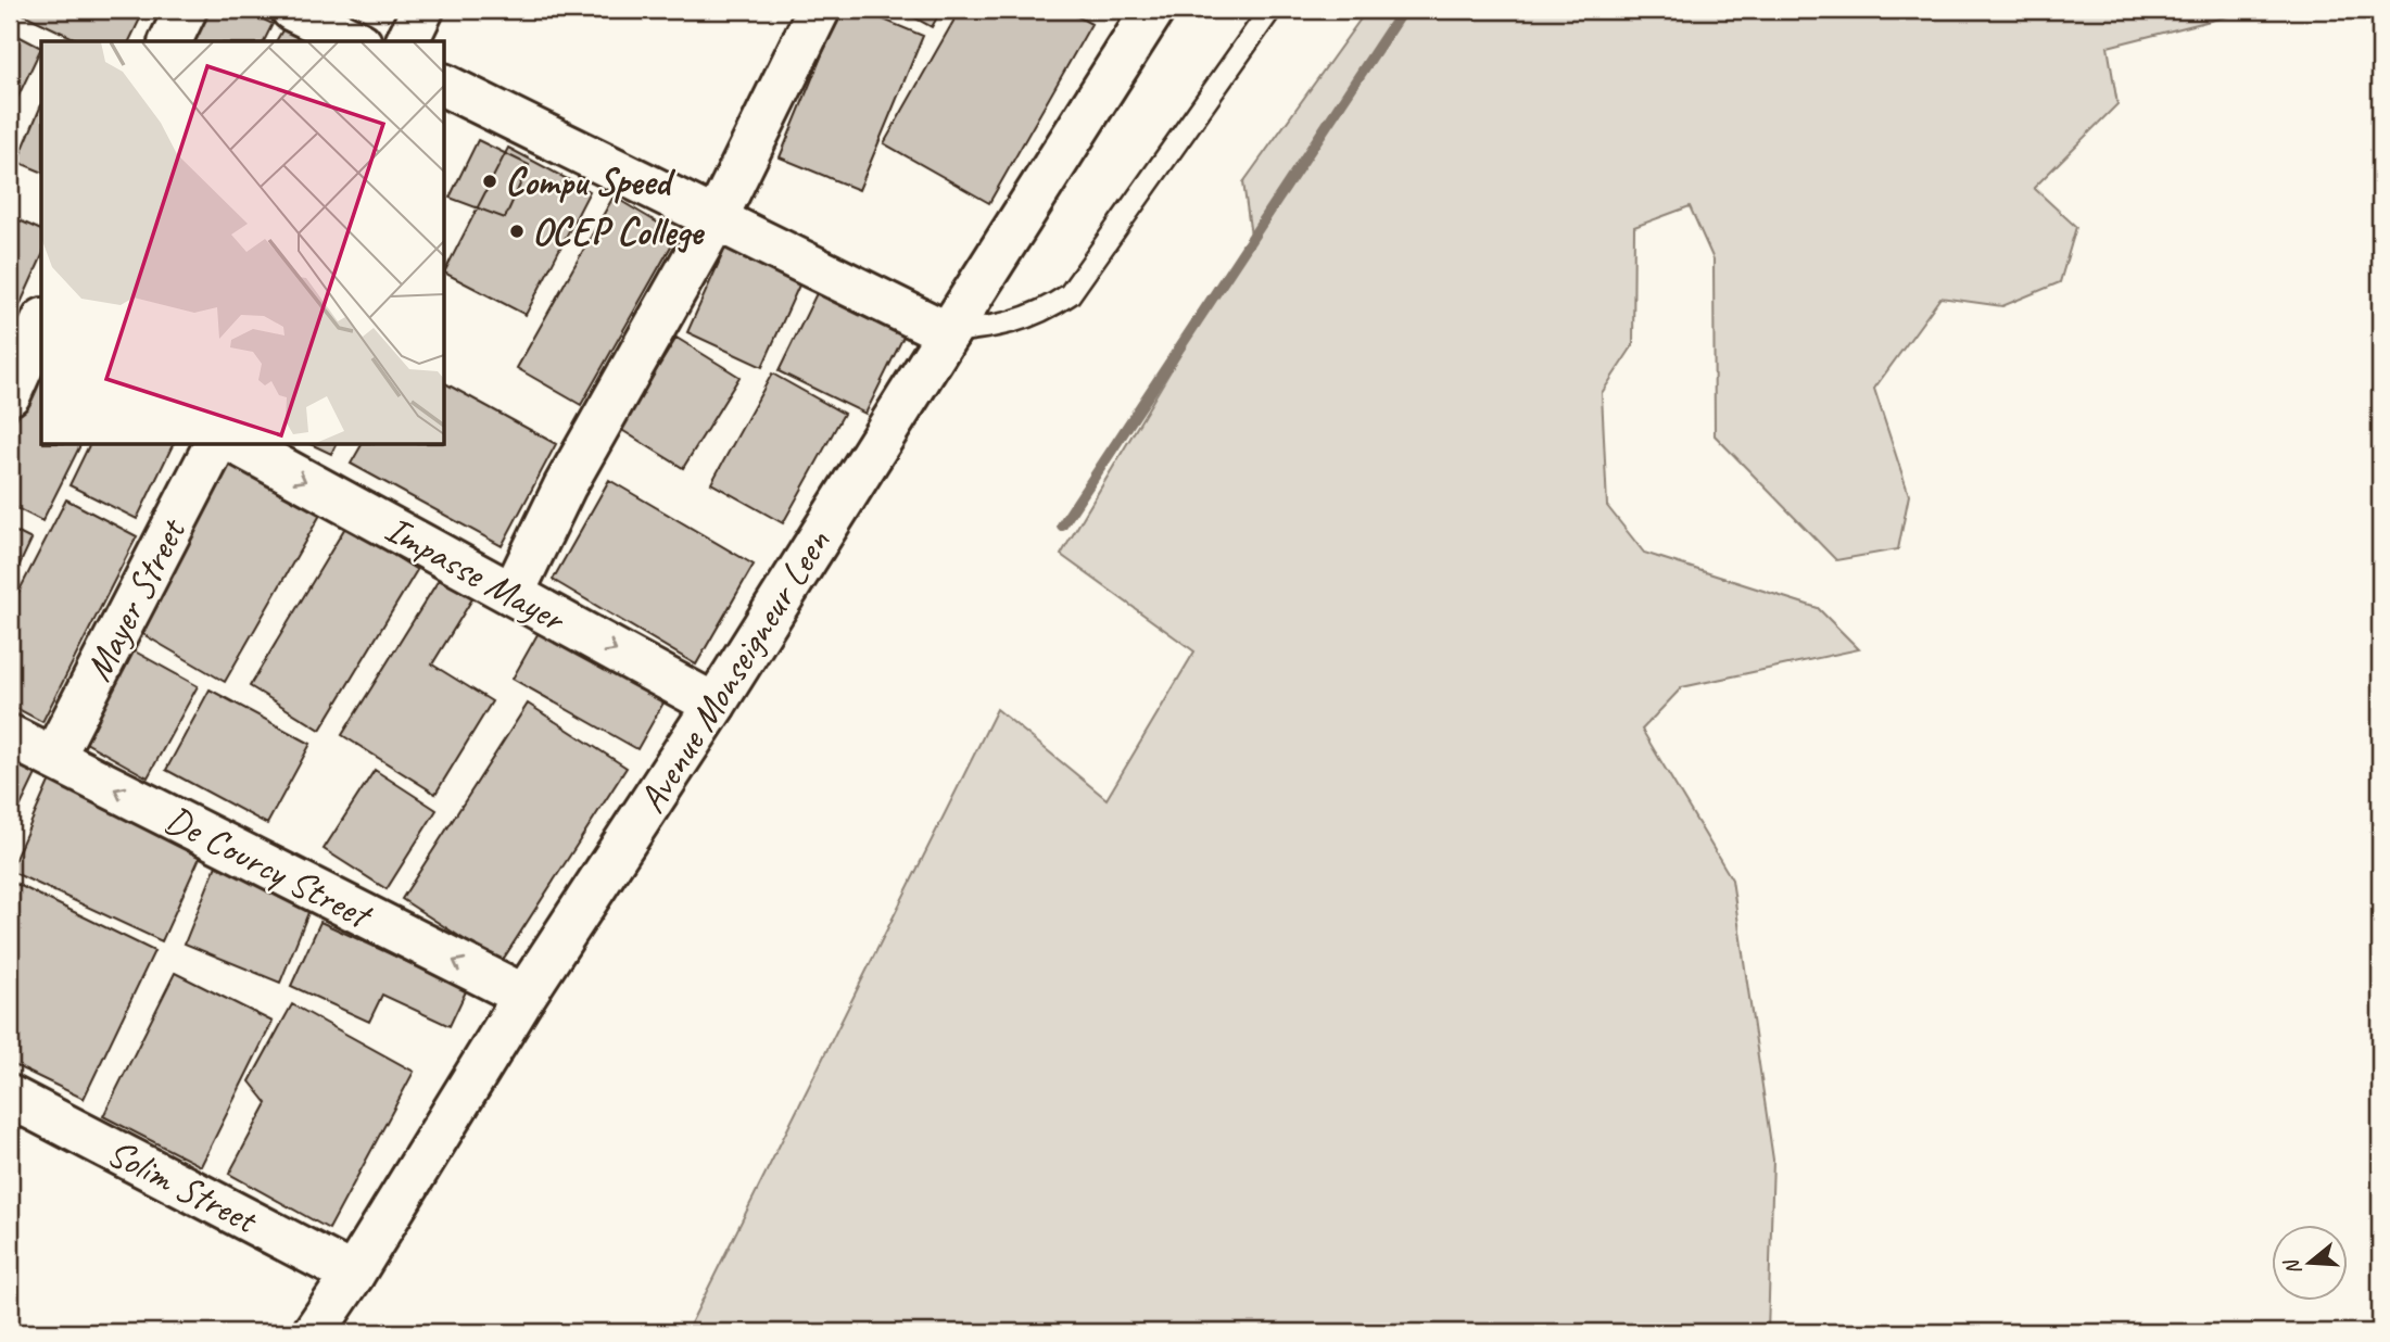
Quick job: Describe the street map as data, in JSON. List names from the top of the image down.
{
  "streets": {
    "street": [
      "Impasse Mayer",
      "Mayer Street",
      "Avenue Monseigneur Leen",
      "De Courcy Street",
      "Solim Street"
    ]
  },
  "crossings": [
    ["Impasse Mayer", "Avenue Monseigneur Leen"],
    ["Mayer Street", "De Courcy Street"],
    ["Avenue Monseigneur Leen", "De Courcy Street"],
    ["Avenue Monseigneur Leen", "Solim Street"]
  ],
  "one_way": ["Impasse Mayer", "De Courcy Street"],
  "places": ["Compu Speed", "OCEP College"],
  "north": "left"
}
